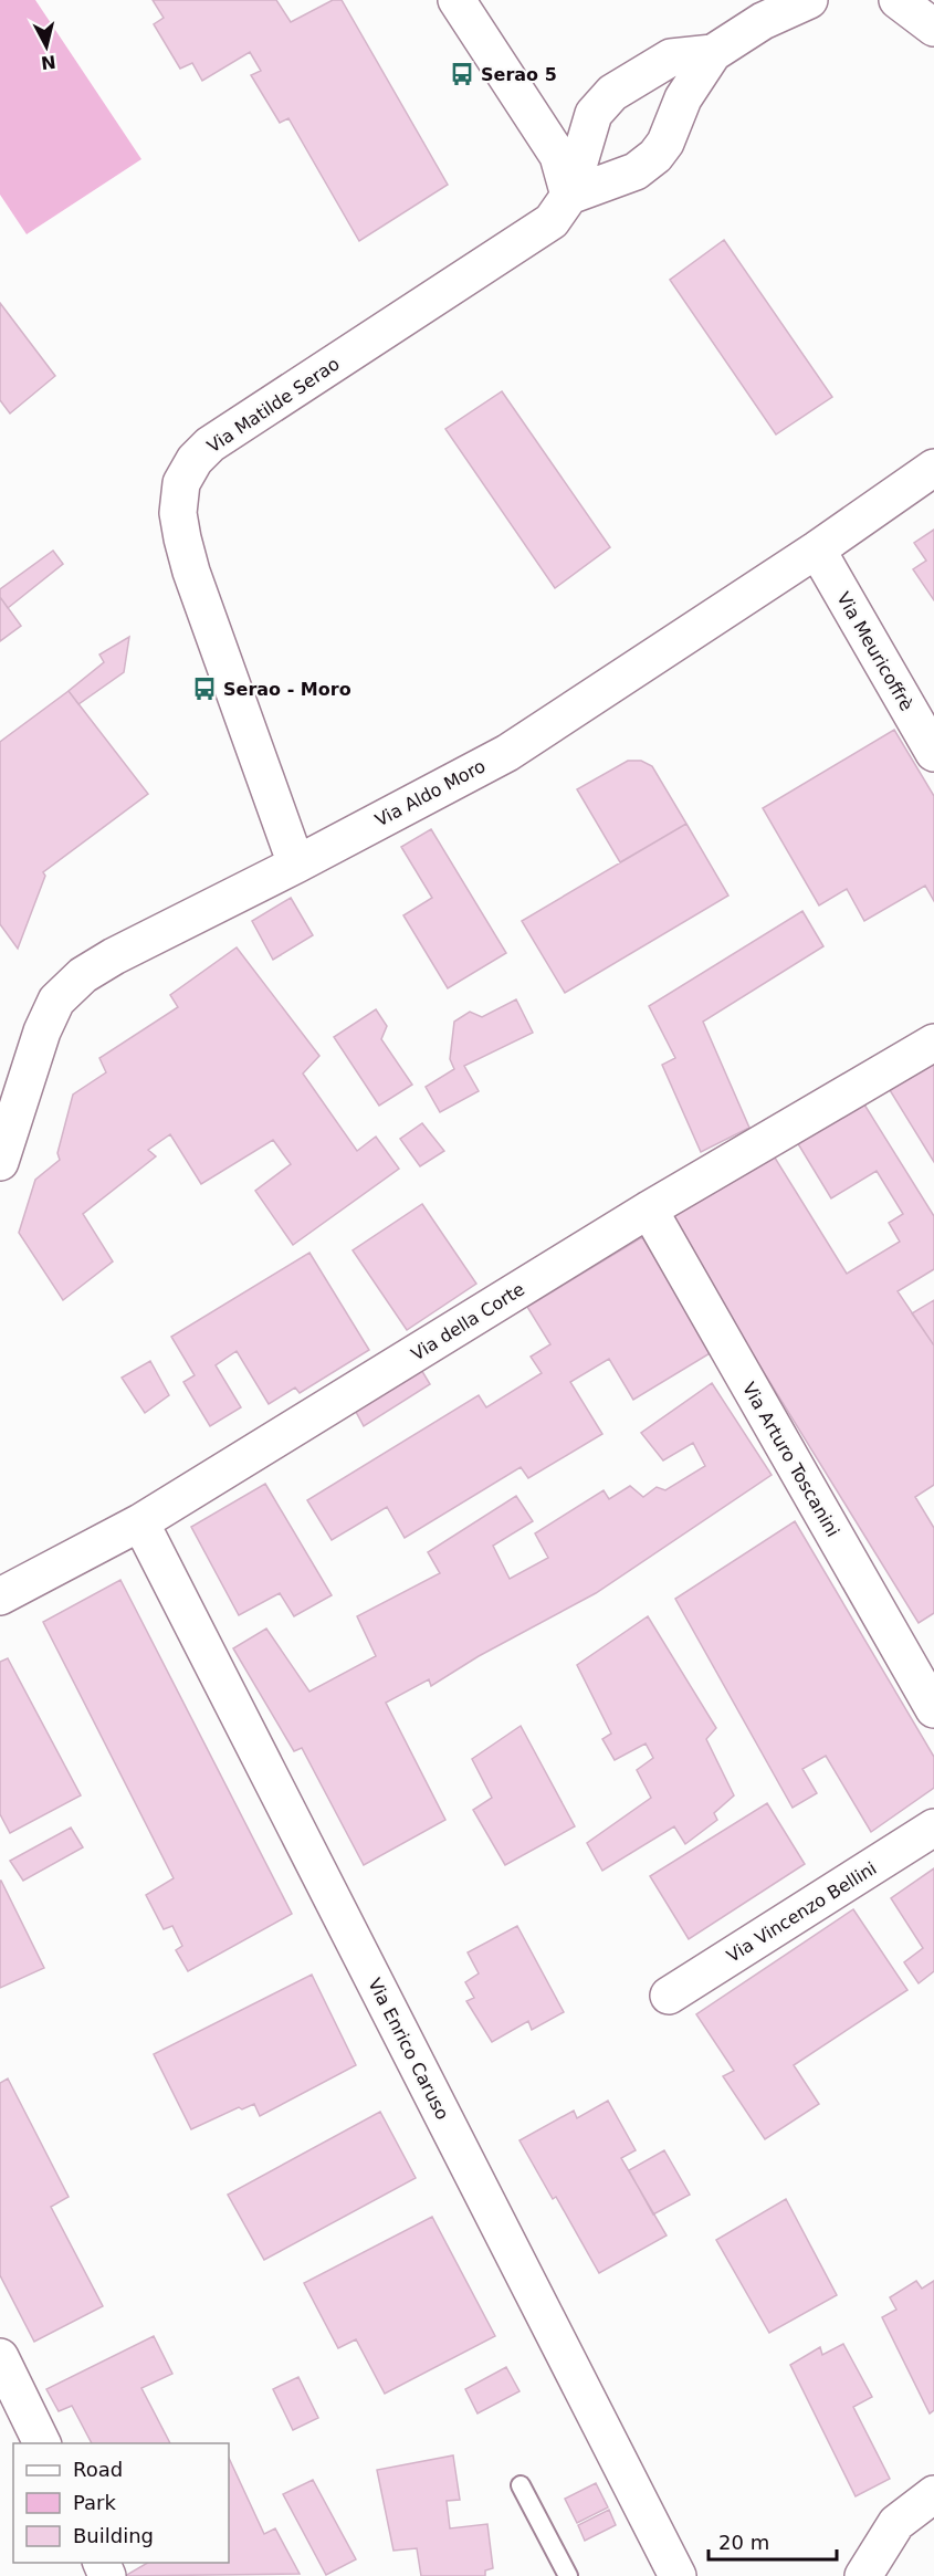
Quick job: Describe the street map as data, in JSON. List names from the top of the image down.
{
  "streets": {
    "street": [
      "Via Matilde Serao",
      "Via Meuricoffrè",
      "Via Aldo Moro",
      "Via della Corte",
      "Via Arturo Toscanini",
      "Via Vincenzo Bellini",
      "Via Enrico Caruso"
    ]
  },
  "crossings": [
    ["Via Matilde Serao", "Via Aldo Moro"],
    ["Via Meuricoffrè", "Via Aldo Moro"],
    ["Via della Corte", "Via Arturo Toscanini"],
    ["Via della Corte", "Via Enrico Caruso"]
  ],
  "places": {
    "bus stop": ["Serao 5", "Serao - Moro"]
  },
  "legend": ["Road", "Park", "Building"],
  "scale_bar": "20 m",
  "north": "bottom"
}
